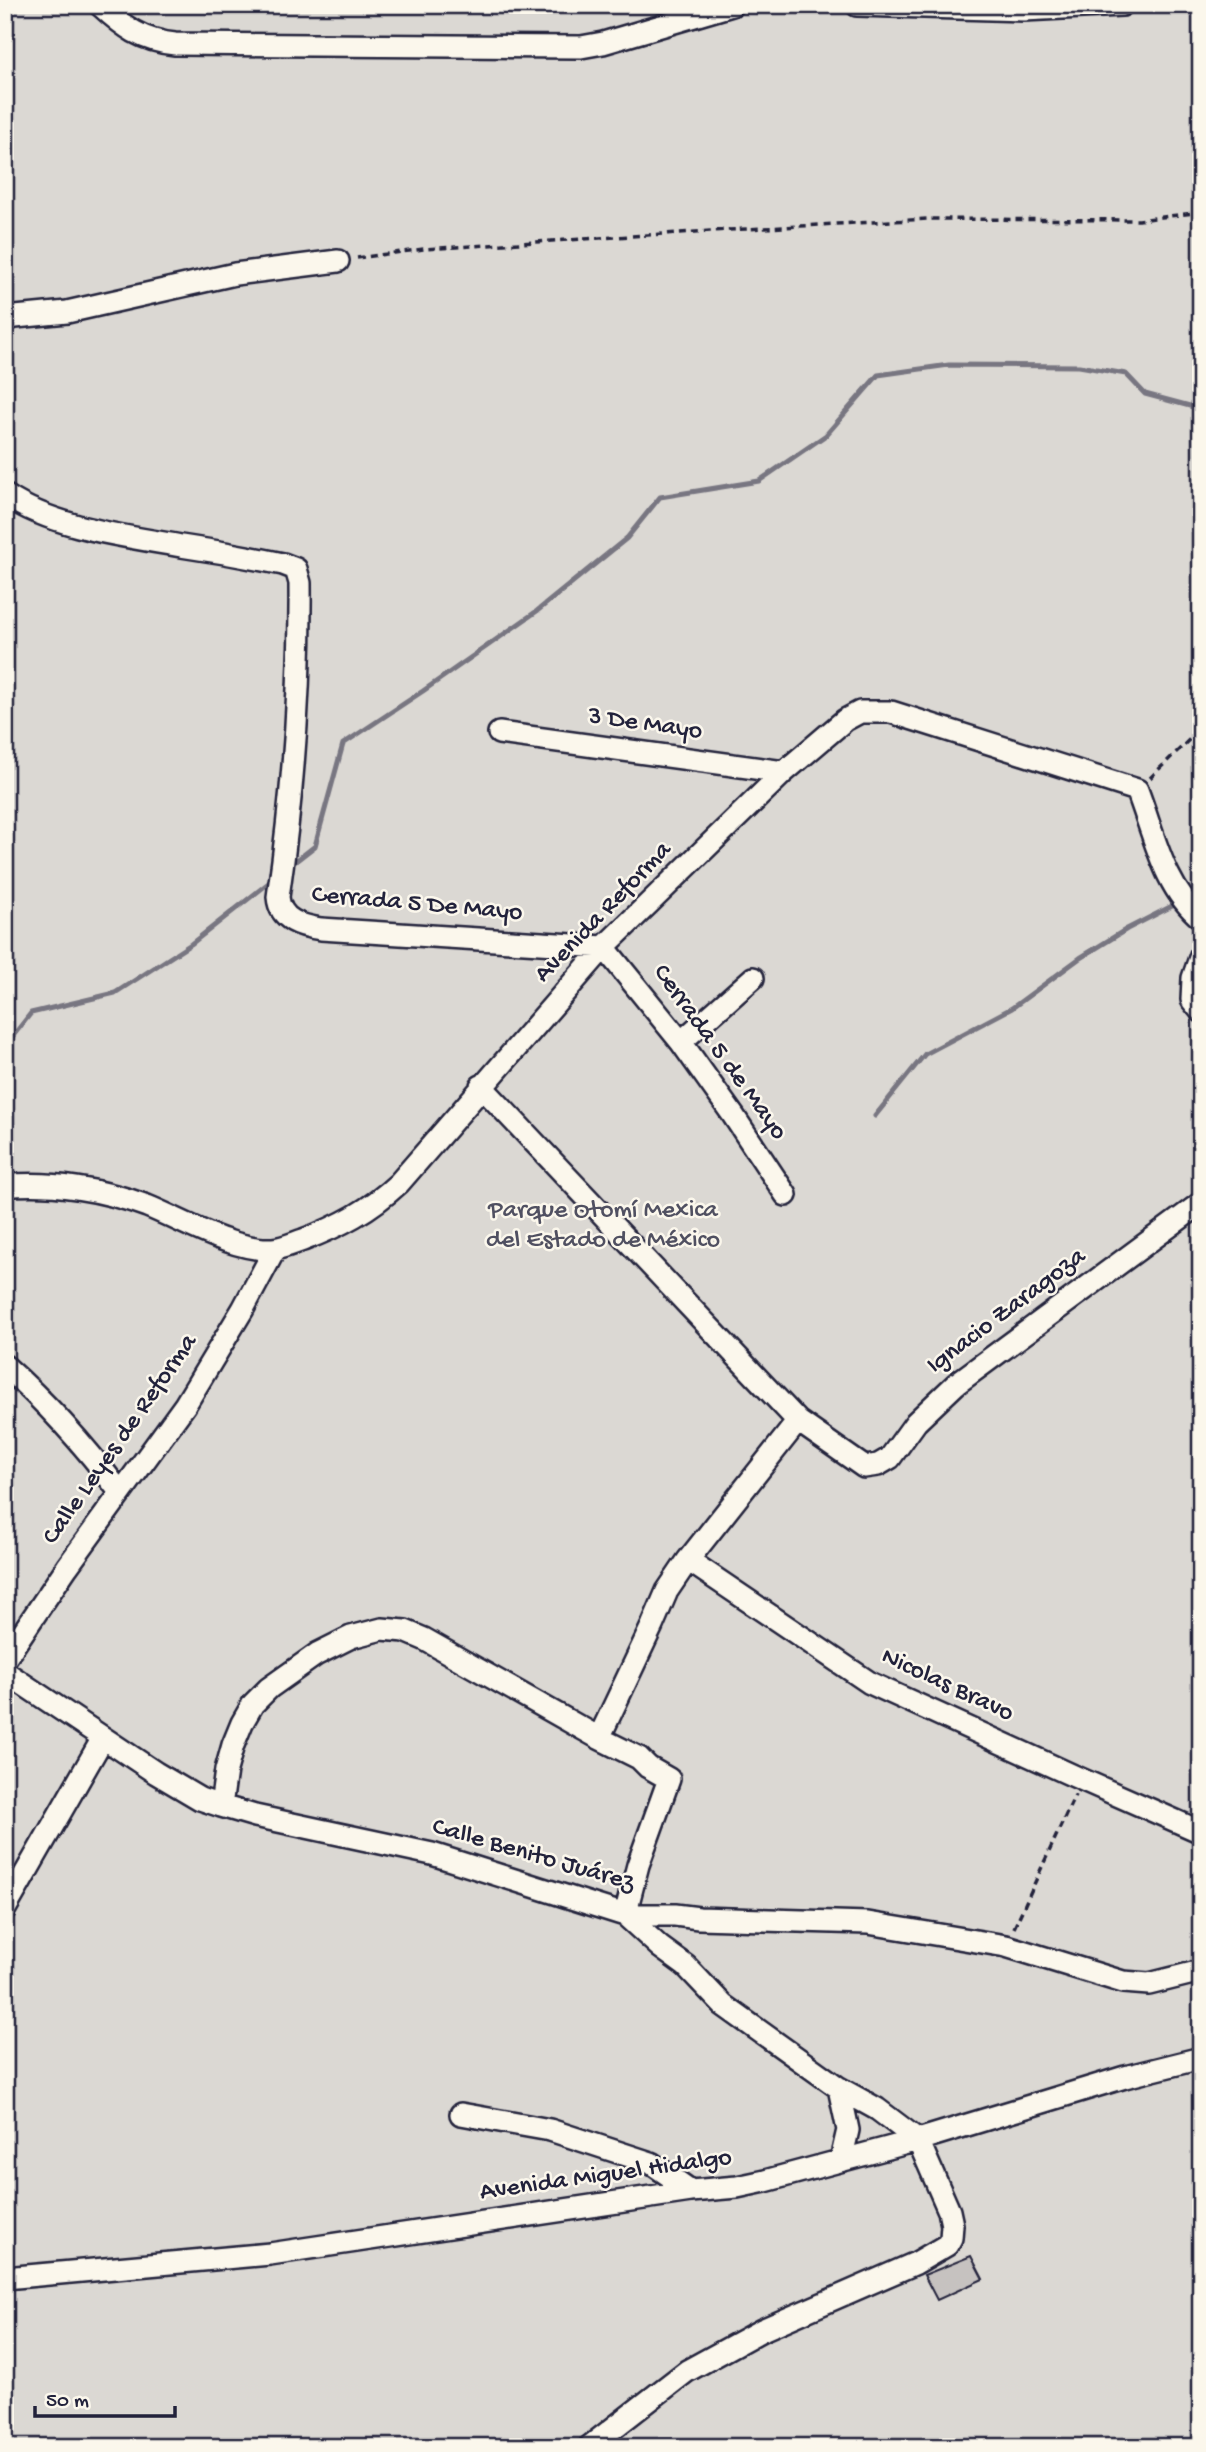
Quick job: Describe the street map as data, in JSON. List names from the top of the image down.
{
  "streets": {
    "street": [
      "3 De Mayo",
      "Cerrada 5 De Mayo",
      "Avenida Reforma",
      "Cerrada 5 de Mayo",
      "Ignacio Zaragoza",
      "Calle Leyes de Reforma",
      "Nicolas Bravo",
      "Calle Benito Juárez",
      "Avenida Miguel Hidalgo"
    ]
  },
  "crossings": [
    ["3 De Mayo", "Avenida Reforma"],
    ["Cerrada 5 De Mayo", "Avenida Reforma"],
    ["Cerrada 5 De Mayo", "Cerrada 5 de Mayo"],
    ["Avenida Reforma", "Cerrada 5 de Mayo"],
    ["Avenida Reforma", "Calle Leyes de Reforma"]
  ],
  "parks": ["Parque Otomí Mexica del Estado de México"],
  "scale_bar": "50 m"
}
